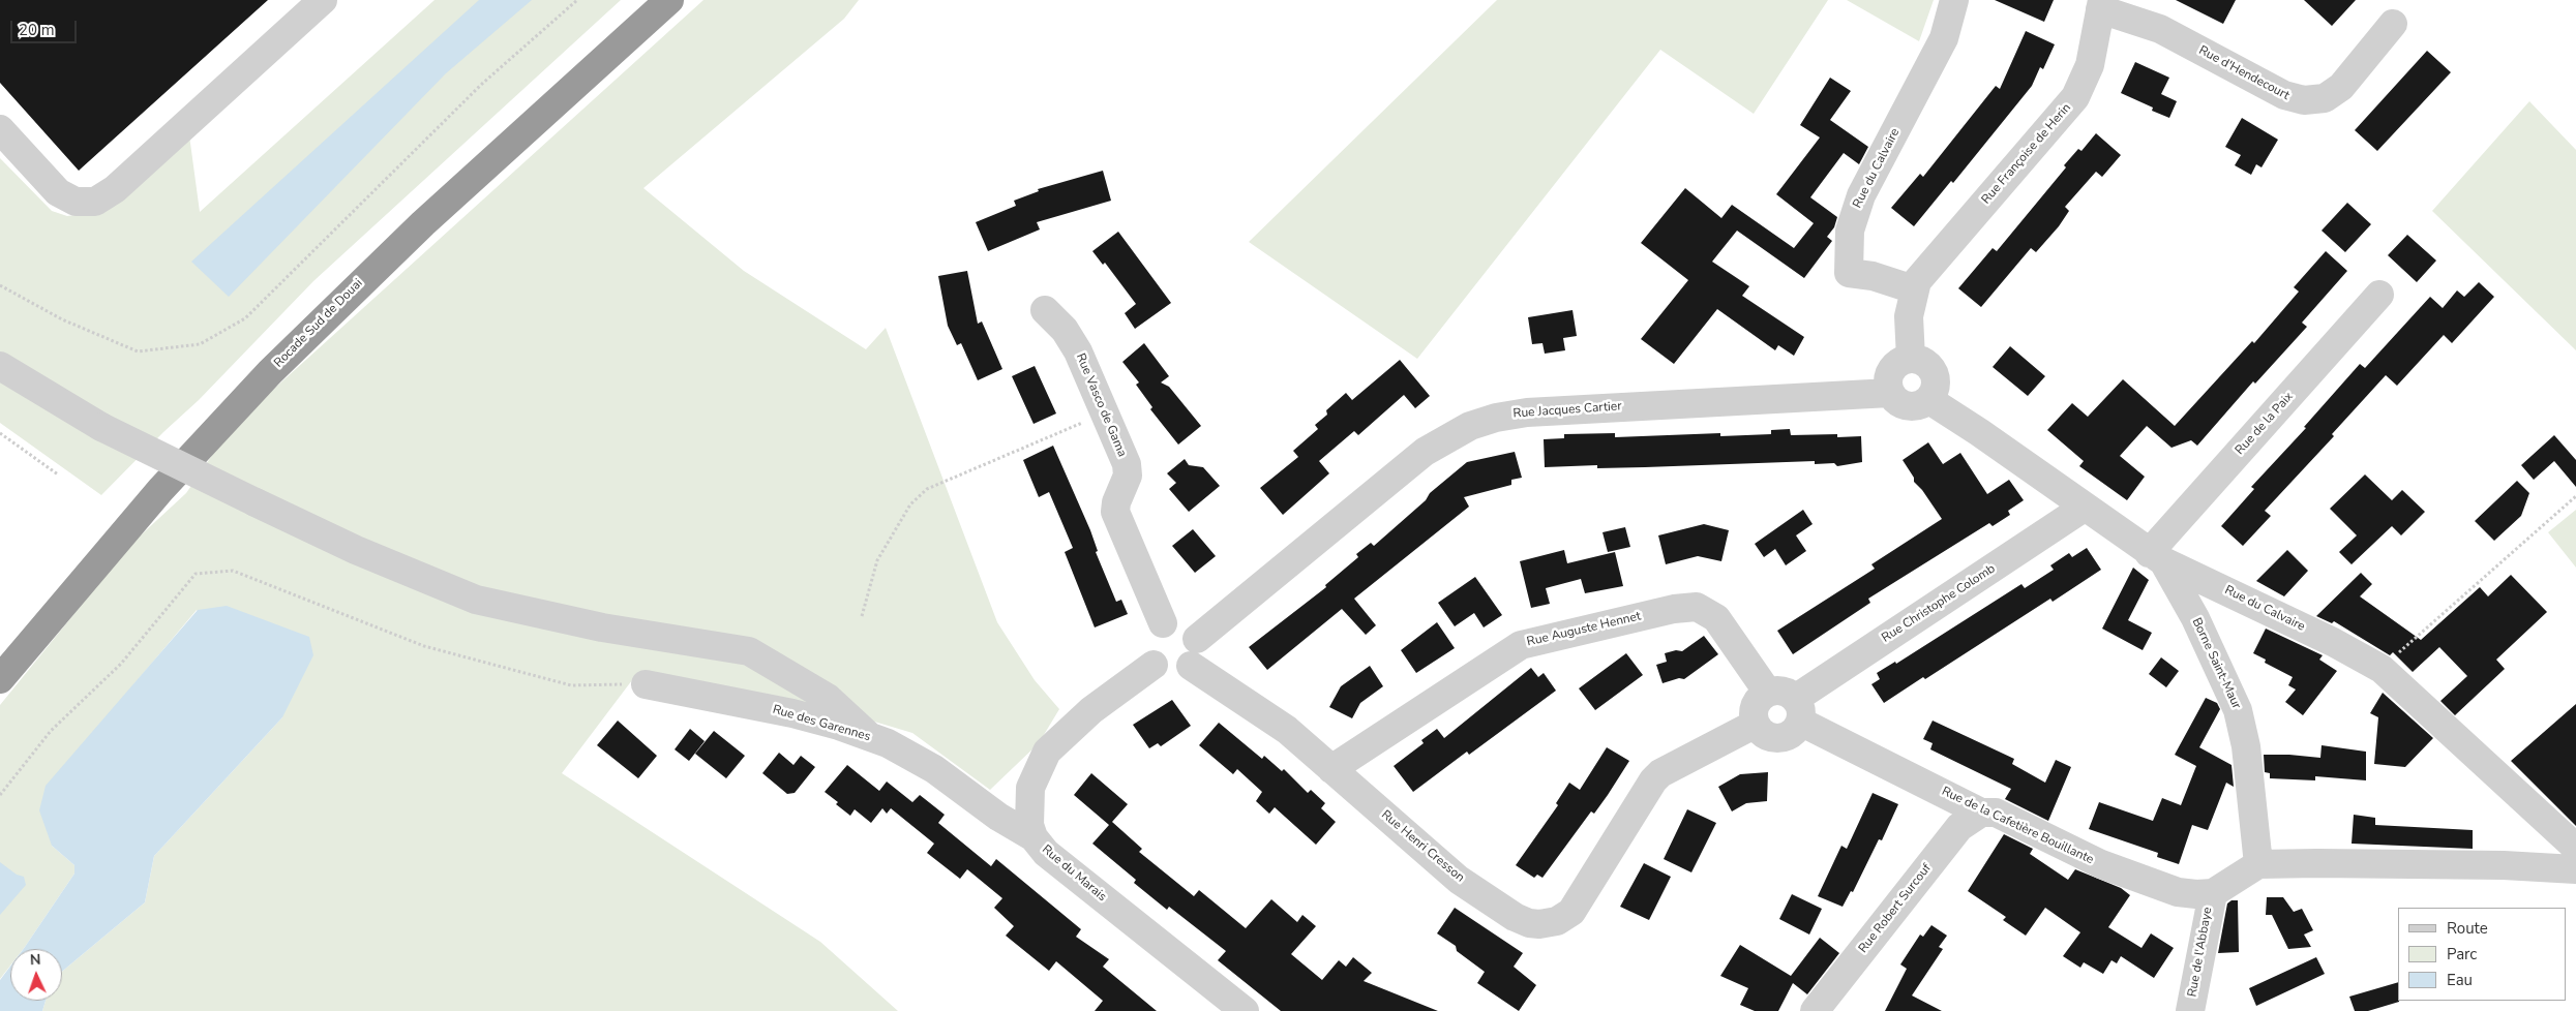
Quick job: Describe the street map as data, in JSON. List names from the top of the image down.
{
  "streets": {
    "highway": ["Rocade Sud de Douai"],
    "street": [
      "Rue d'Hendecourt",
      "Rue Françoise de Herin",
      "Rue du Calvaire",
      "Rue Vasco de Gama",
      "Rue Jacques Cartier",
      "Rue de la Paix",
      "Rue Christophe Colomb",
      "Rue Auguste Hennet",
      "Borne Saint-Maur",
      "Rue des Garennes",
      "Rue de la Cafetière Bouillante",
      "Rue Henri Cresson",
      "Rue du Marais",
      "Rue Robert Surcouf",
      "Rue de l'Abbaye"
    ]
  },
  "crossings": [
    ["Rue d'Hendecourt", "Rue Françoise de Herin"],
    ["Rue Françoise de Herin", "Rue du Calvaire"],
    ["Rue du Calvaire", "Rue Jacques Cartier"],
    ["Rue du Calvaire", "Rue de la Paix"],
    ["Rue du Calvaire", "Rue Christophe Colomb"],
    ["Rue du Calvaire", "Borne Saint-Maur"],
    ["Rue Vasco de Gama", "Rue Jacques Cartier"],
    ["Rue Vasco de Gama", "Rue Henri Cresson"],
    ["Rue Vasco de Gama", "Rue du Marais"],
    ["Rue Jacques Cartier", "Rue Henri Cresson"],
    ["Rue Jacques Cartier", "Rue du Marais"],
    ["Rue de la Paix", "Borne Saint-Maur"],
    ["Rue Christophe Colomb", "Rue Auguste Hennet"],
    ["Rue Christophe Colomb", "Rue de la Cafetière Bouillante"],
    ["Rue Christophe Colomb", "Rue Henri Cresson"],
    ["Rue Auguste Hennet", "Rue de la Cafetière Bouillante"],
    ["Rue Auguste Hennet", "Rue Henri Cresson"],
    ["Rue des Garennes", "Rue du Marais"],
    ["Rue de la Cafetière Bouillante", "Rue Robert Surcouf"],
    ["Rue de la Cafetière Bouillante", "Rue de l'Abbaye"],
    ["Rue Henri Cresson", "Rue du Marais"]
  ],
  "legend": ["Route", "Parc", "Eau"],
  "scale_bar": "20 m",
  "north": "top"
}
